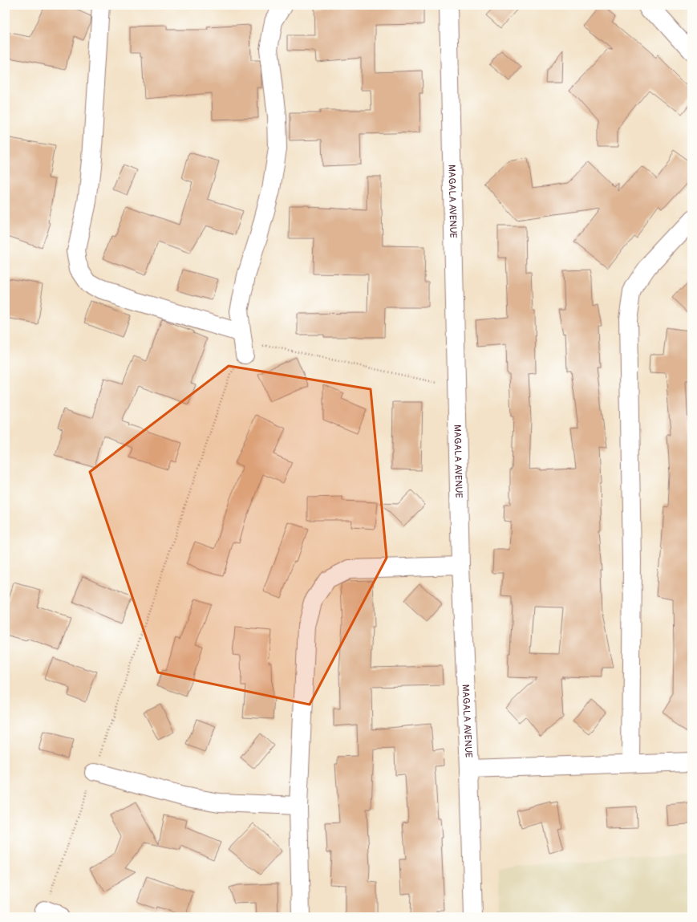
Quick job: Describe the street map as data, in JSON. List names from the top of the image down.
{
  "streets": {
    "street": ["MAGALA AVENUE"]
  }
}
